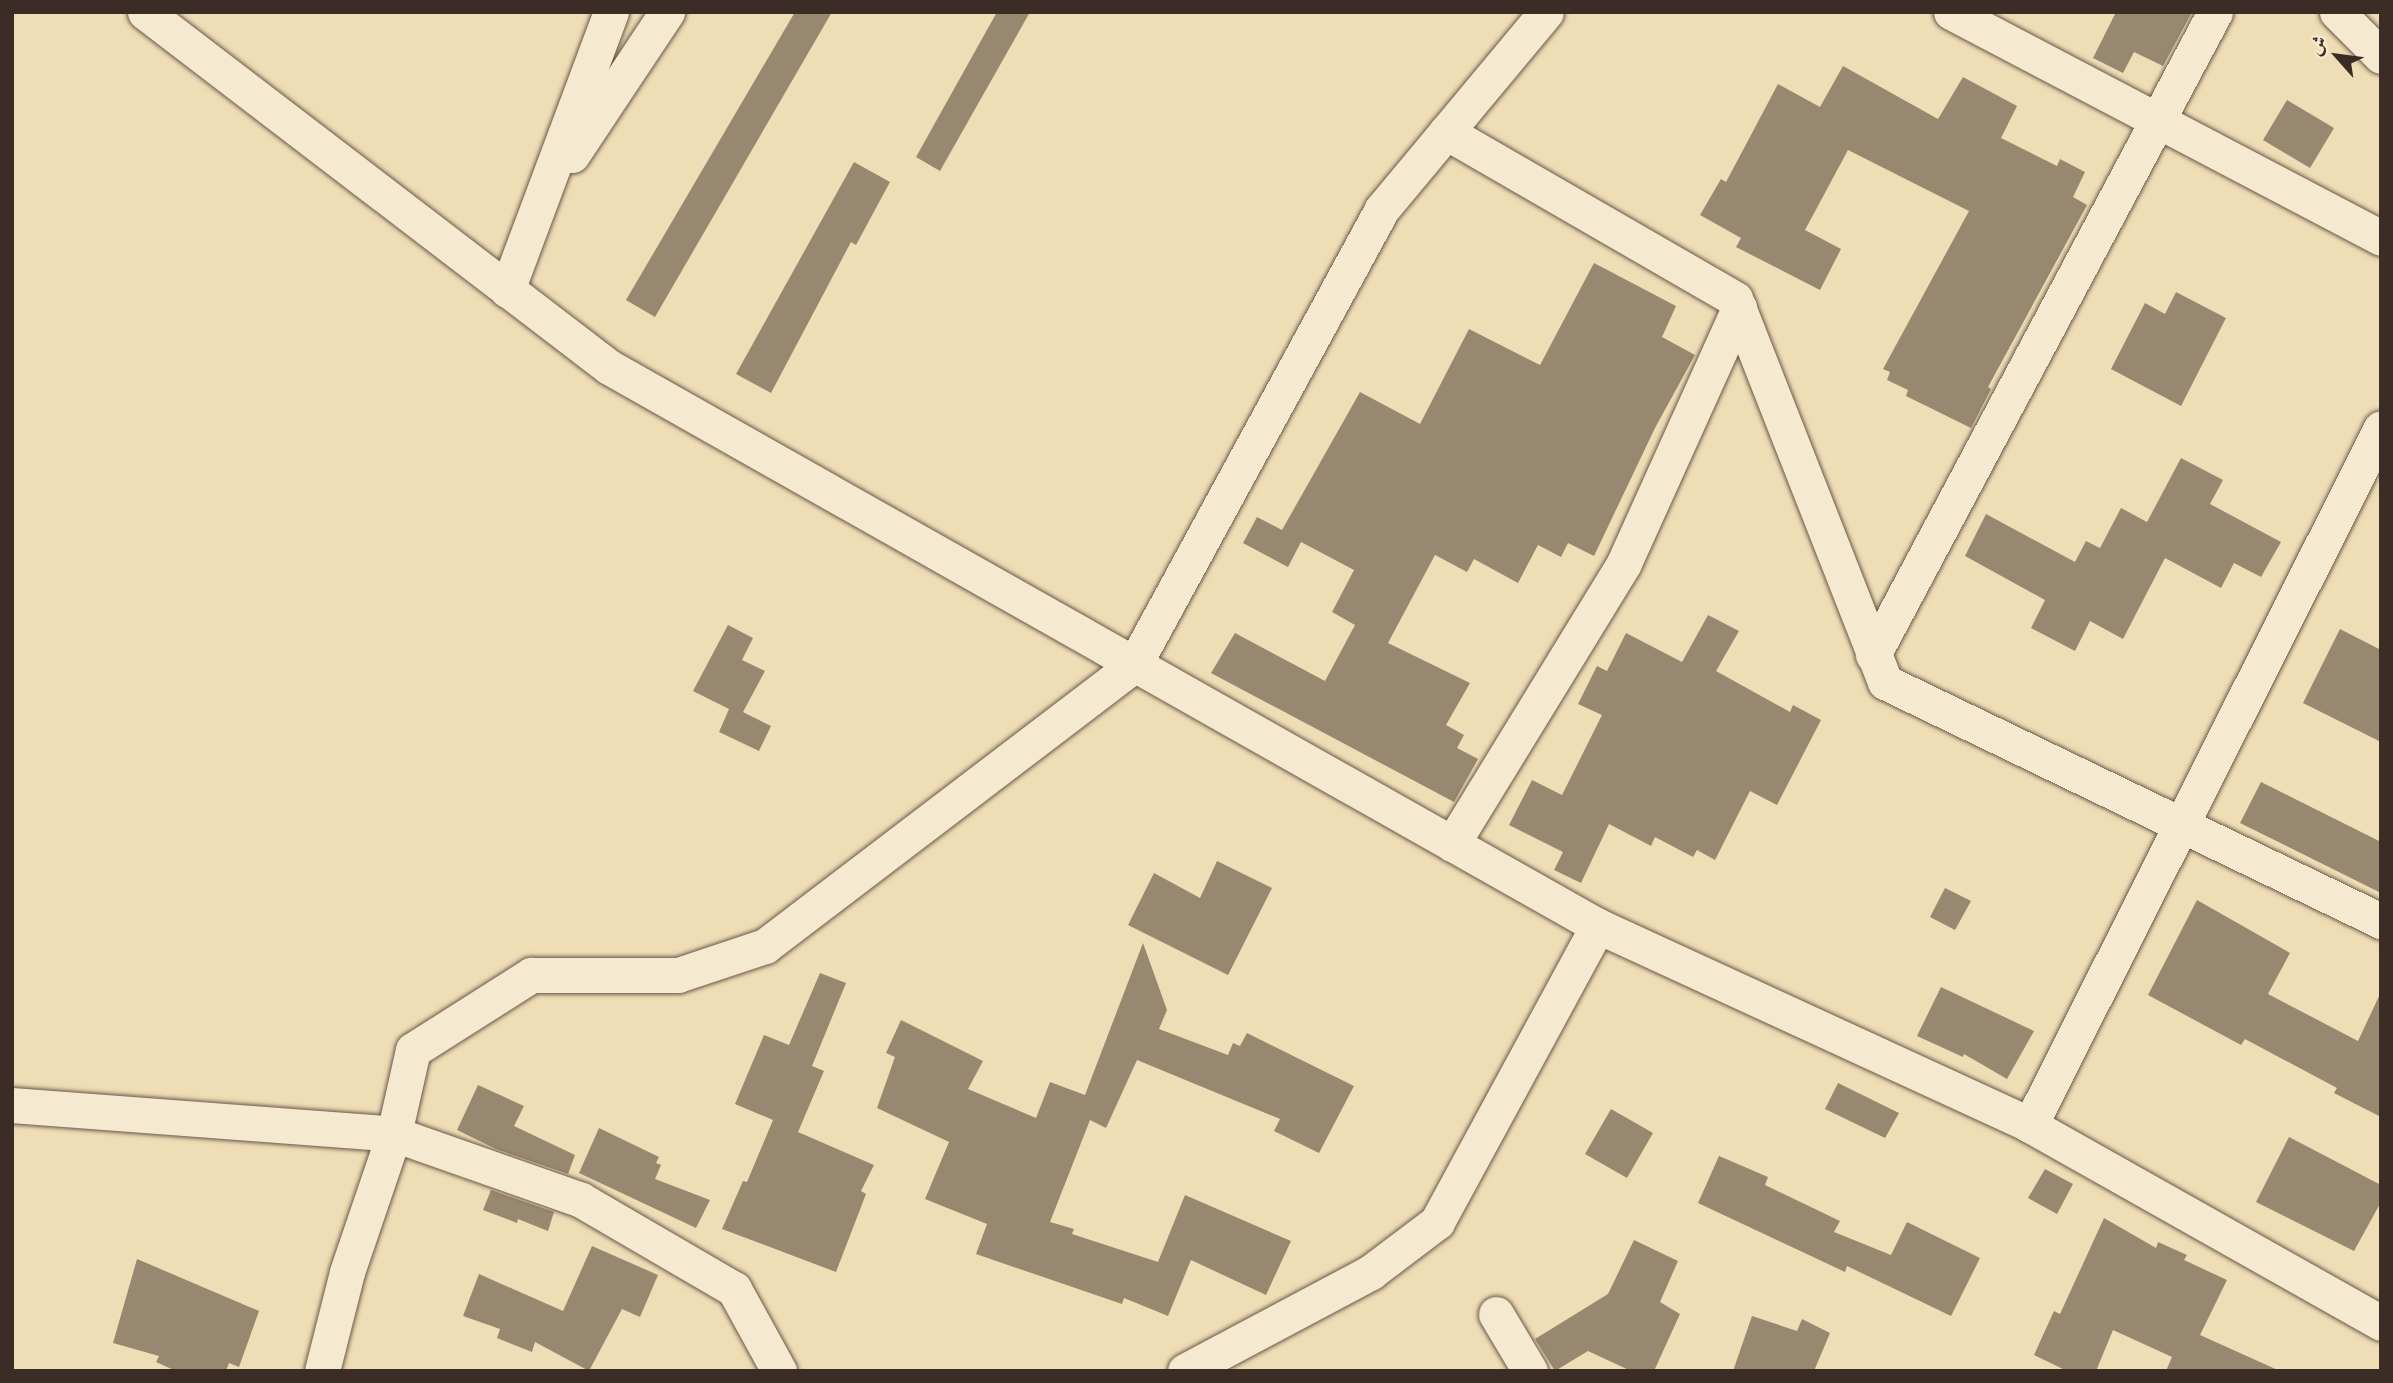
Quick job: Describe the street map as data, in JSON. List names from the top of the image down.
{
  "north": "top left"
}
